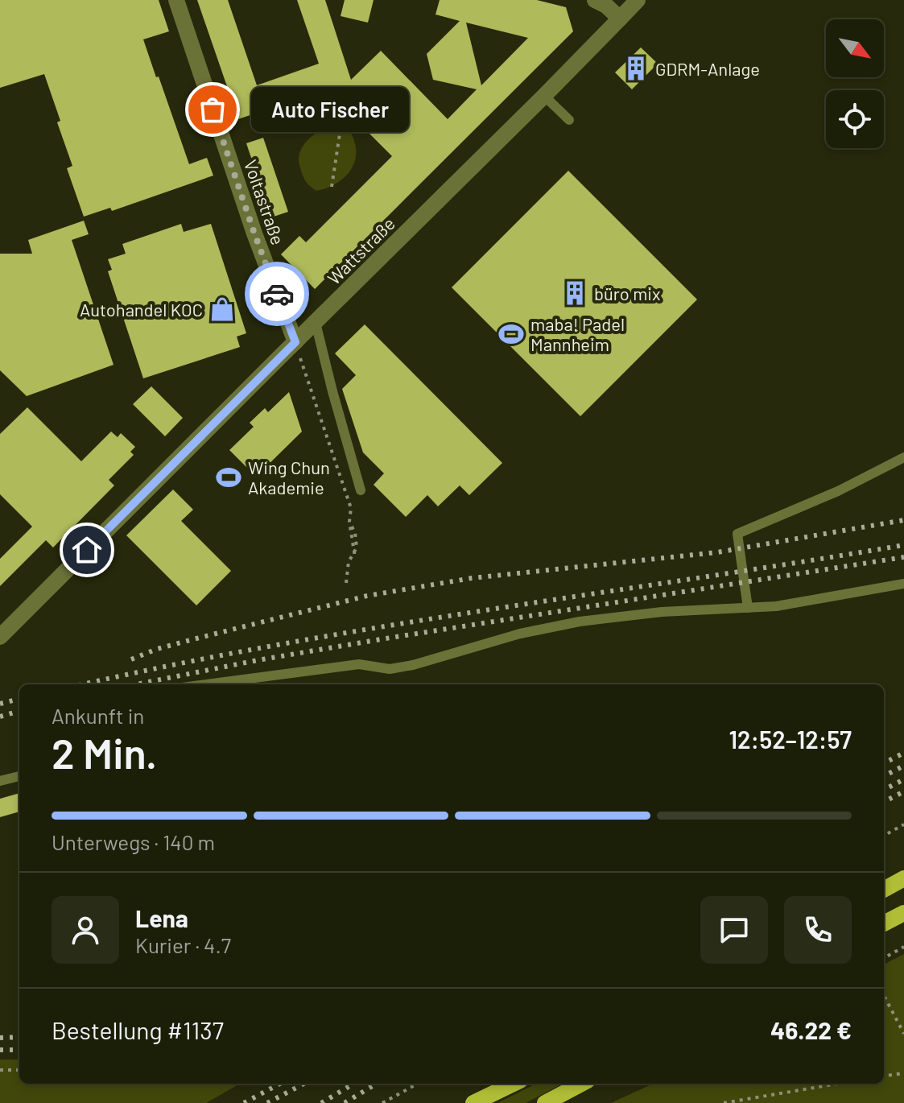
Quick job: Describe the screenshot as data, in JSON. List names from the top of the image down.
{
  "streets": {
    "street": ["Voltastraße", "Wattstraße"]
  },
  "crossings": [
    ["Voltastraße", "Wattstraße"]
  ],
  "places": {
    "building": ["GDRM-Anlage", "büro mix"],
    "other": ["Auto Fischer"],
    "shop": ["Autohandel KOC"],
    "sports": ["maba! Padel Mannheim", "Wing Chun Akademie"]
  },
  "north": "bottom right",
  "page": {
    "bubble": "Auto Fischer",
    "heading": ["2 Min.", "Ankunft in", "12:52–12:57"],
    "panel": [
      "Lena",
      "Kurier · 4.7",
      "Bestellung #1137",
      "46.22 €"
    ],
    "bar": "Unterwegs · 140 m"
  }
}
